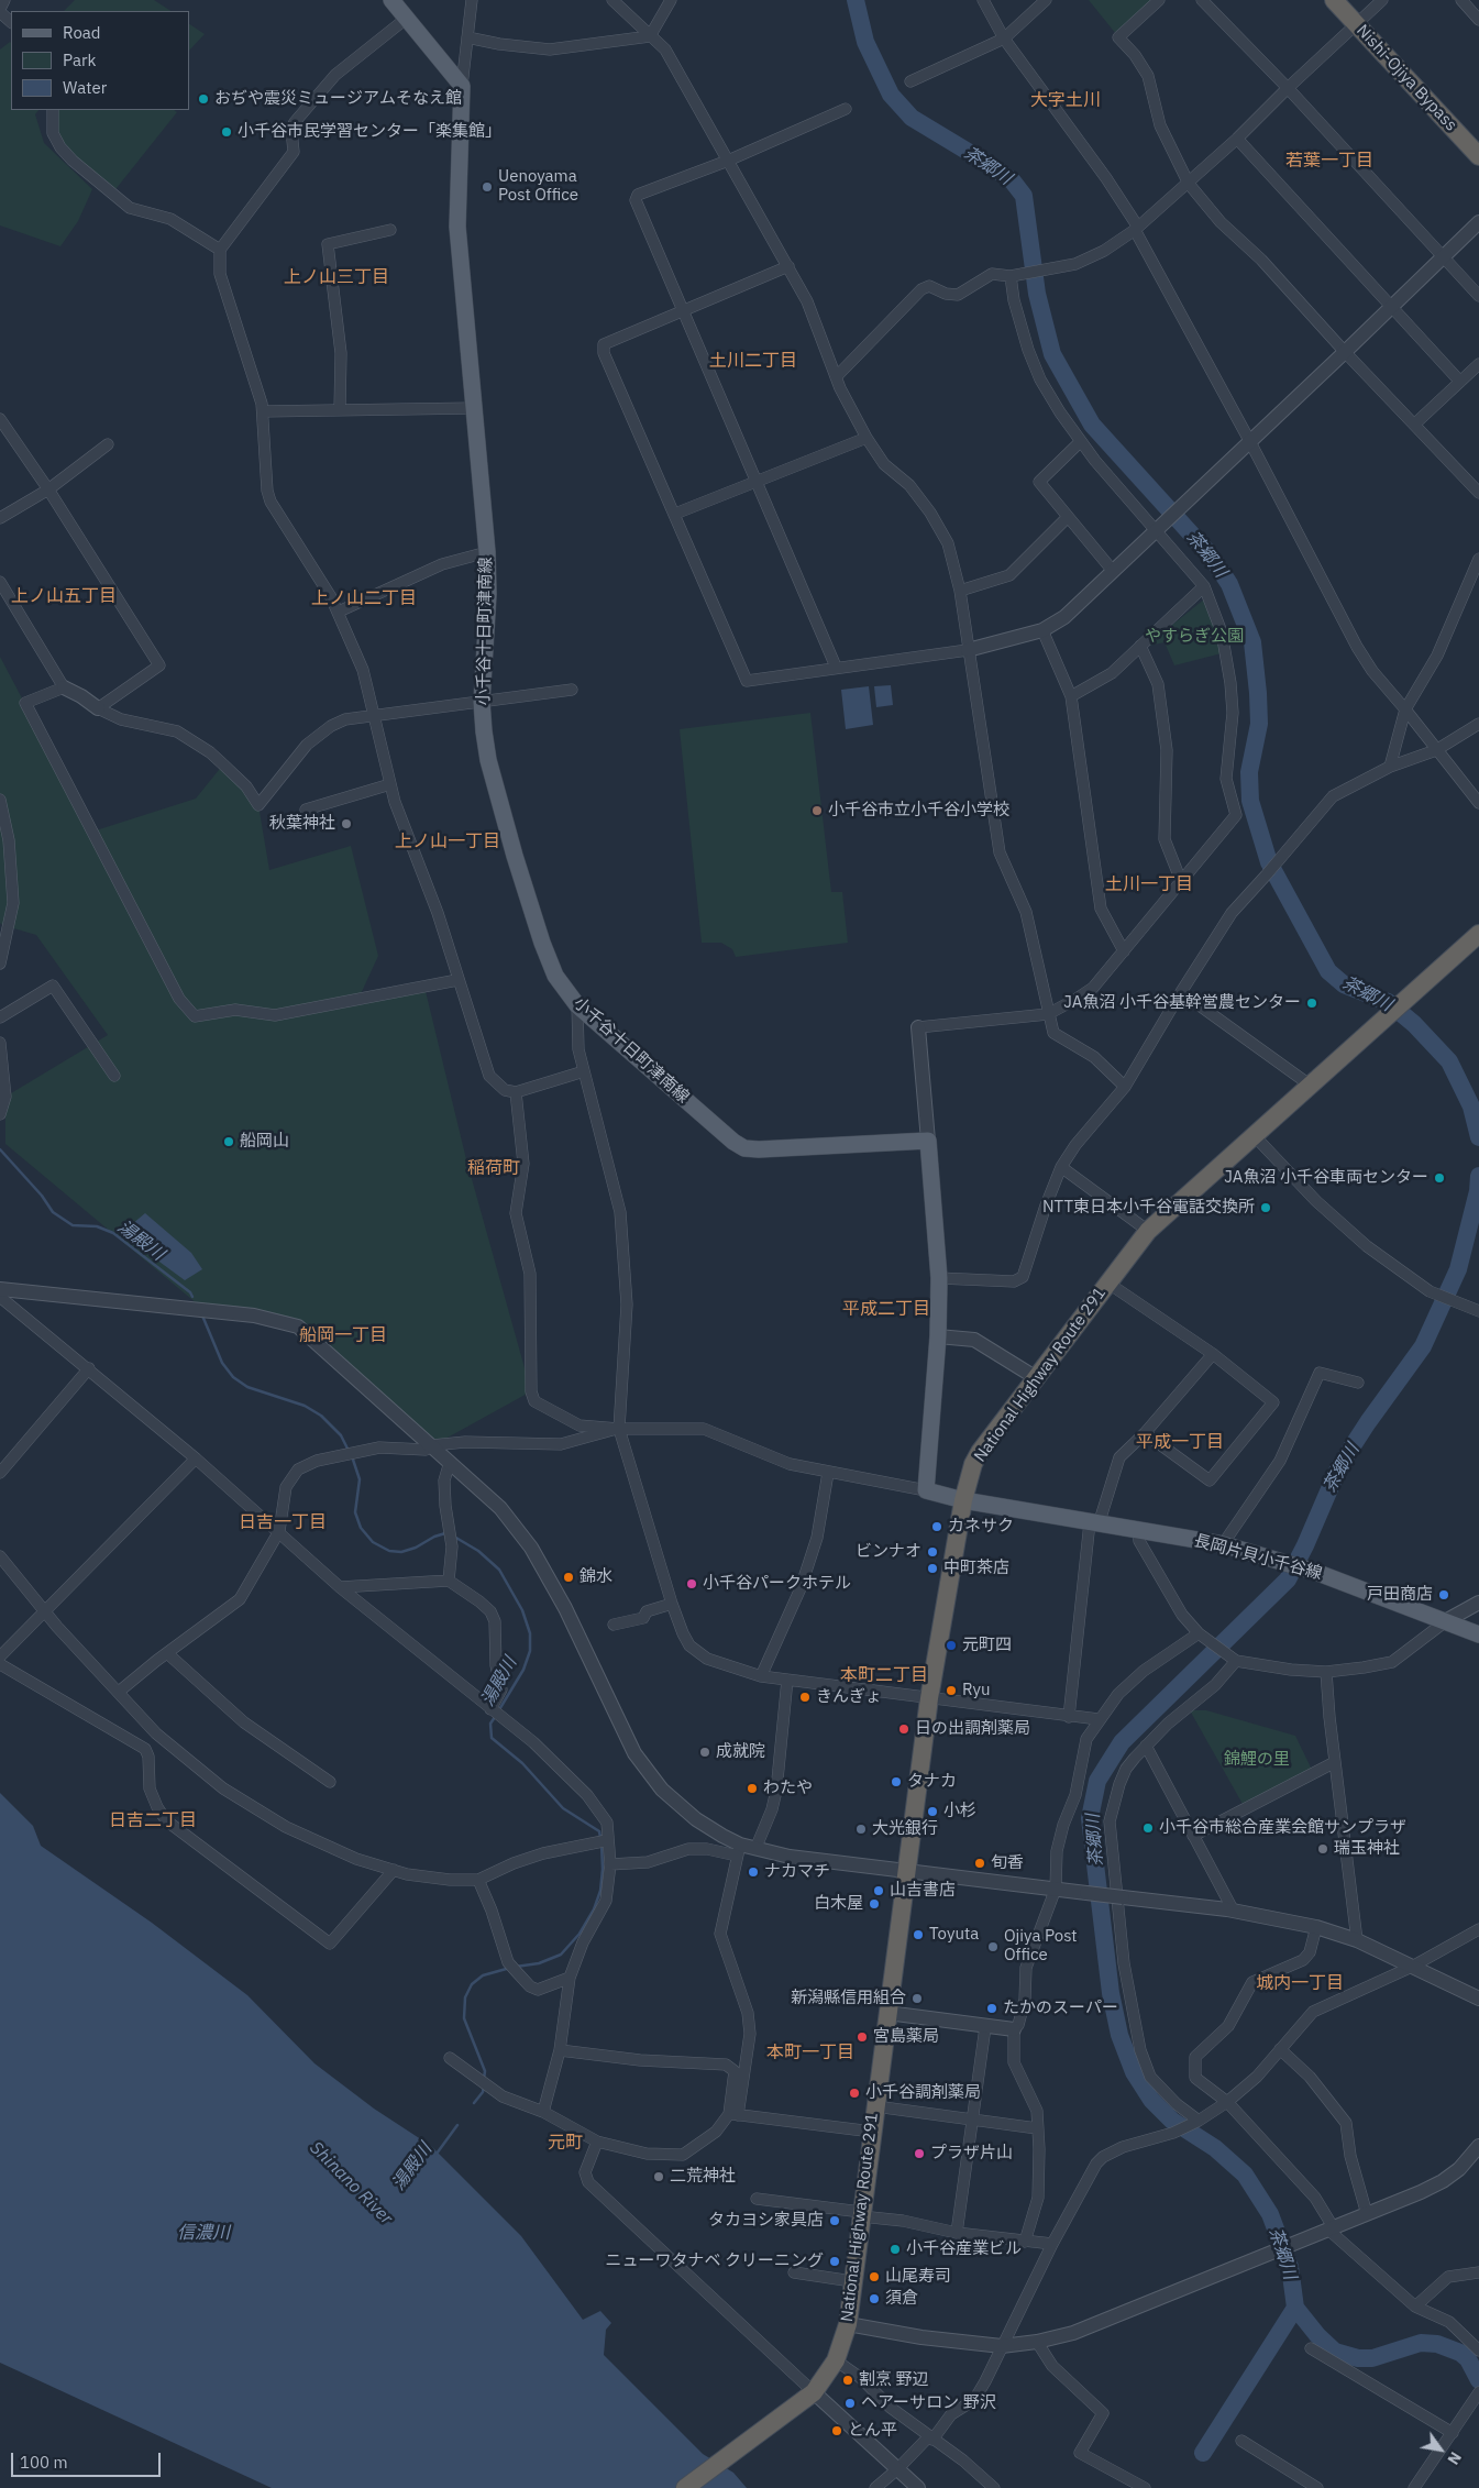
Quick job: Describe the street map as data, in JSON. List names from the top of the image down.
{
  "streets": {
    "highway": ["Nishi-Ojiya Bypass", "National Highway Route 291"],
    "main road": ["小千谷十日町津南線", "長岡片貝小千谷線"]
  },
  "crossings": [
    ["National Highway Route 291", "長岡片貝小千谷線"]
  ],
  "districts": [
    "大字土川",
    "若葉一丁目",
    "上ノ山三丁目",
    "土川二丁目",
    "上ノ山五丁目",
    "上ノ山二丁目",
    "上ノ山一丁目",
    "土川一丁目",
    "稲荷町",
    "平成二丁目",
    "船岡一丁目",
    "平成一丁目",
    "日吉一丁目",
    "本町二丁目",
    "日吉二丁目",
    "城内一丁目",
    "本町一丁目",
    "元町"
  ],
  "water": [
    "茶郷川",
    "湯殿川",
    "Shinano River",
    "信濃川"
  ],
  "parks": ["やすらぎ公園", "錦鯉の里"],
  "places": [
    "おぢや震災ミュージアムそなえ館",
    "小千谷市民学習センター「楽集館」",
    "Uenoyama Post Office",
    "小千谷市立小千谷小学校",
    "秋葉神社",
    "JA魚沼 小千谷基幹営農センター",
    "船岡山",
    "JA魚沼 小千谷車両センター",
    "NTT東日本小千谷電話交換所",
    "カネサク",
    "ビンナオ",
    "中町茶店",
    "錦水",
    "小千谷パークホテル",
    "戸田商店",
    "元町四",
    "Ryu",
    "きんぎょ",
    "日の出調剤薬局",
    "成就院",
    "タナカ",
    "わたや",
    "小杉",
    "小千谷市総合産業会館サンプラザ",
    "大光銀行",
    "瑞玉神社",
    "旬香",
    "ナカマチ",
    "山吉書店",
    "白木屋",
    "Toyuta",
    "Ojiya Post Office",
    "新潟縣信用組合",
    "たかのスーパー",
    "宮島薬局",
    "小千谷調剤薬局",
    "プラザ片山",
    "二荒神社",
    "タカヨシ家具店",
    "小千谷産業ビル",
    "ニューワタナベ クリーニング",
    "山尾寿司",
    "須倉",
    "割烹 野辺",
    "ヘアーサロン 野沢",
    "とん平"
  ],
  "legend": ["Road", "Park", "Water"],
  "scale_bar": "100 m",
  "north": "bottom right"
}
